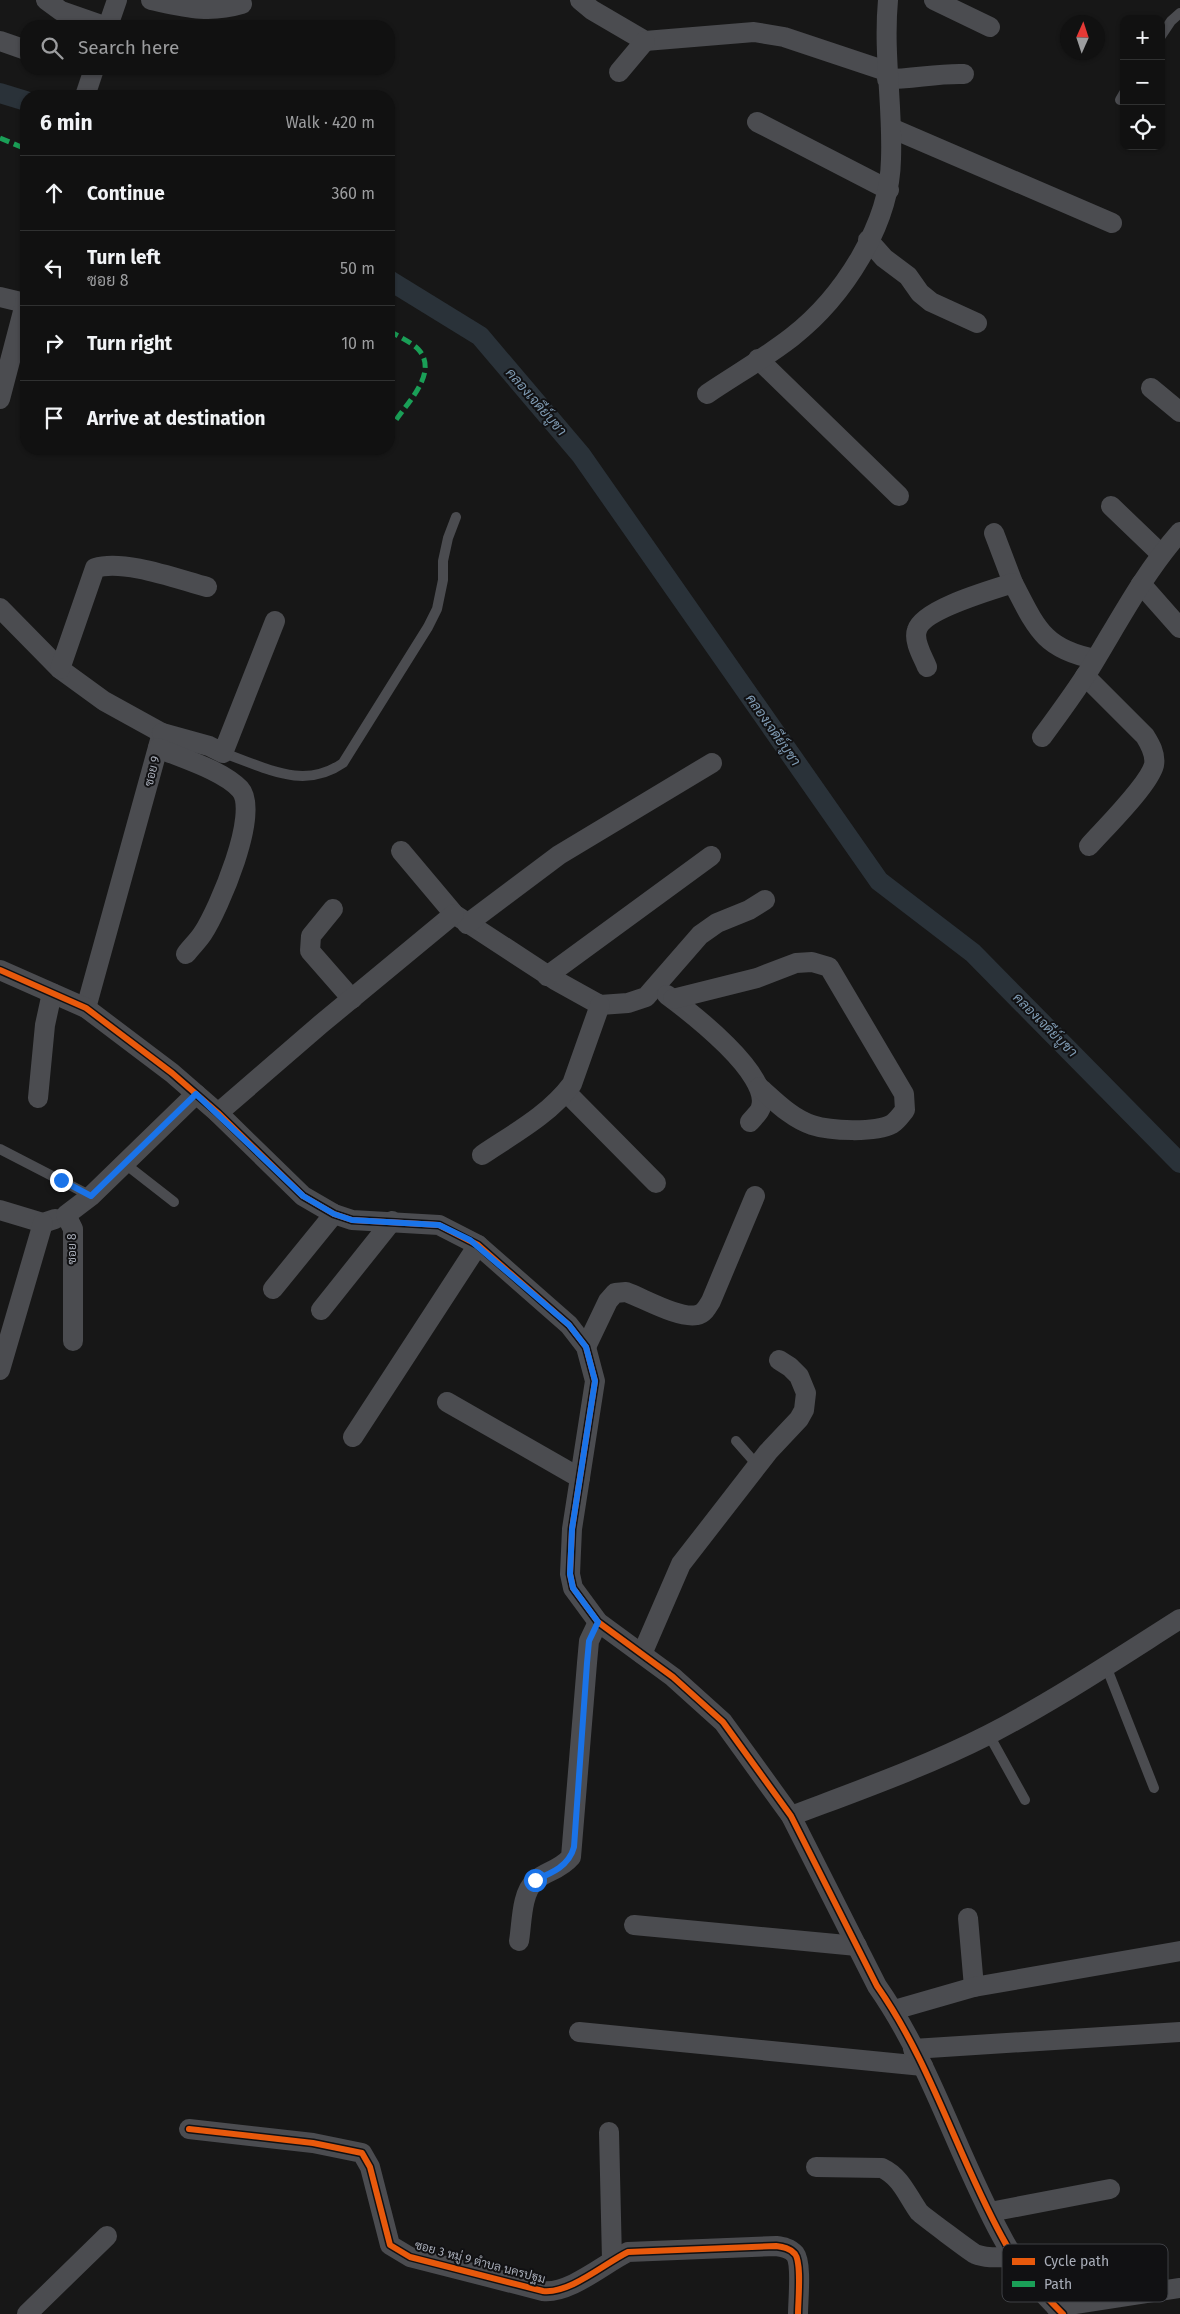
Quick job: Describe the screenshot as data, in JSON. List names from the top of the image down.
{
  "streets": {
    "street": ["ซอย 9", "ซอย 8", "ซอย 3 หมู่ 9 ตำบล นครปฐม"]
  },
  "water": ["คลองเจดีย์บูชา"],
  "legend": ["Cycle path", "Path"],
  "north": "top",
  "page": {
    "map_buttons": ["+", "−"],
    "search": "Search here",
    "heading": ["6 min", "Walk · 420 m"],
    "list": [
      ["Continue", "360 m"],
      ["Turn left", "ซอย 8", "50 m"],
      ["Turn right", "10 m"],
      "Arrive at destination"
    ]
  }
}
